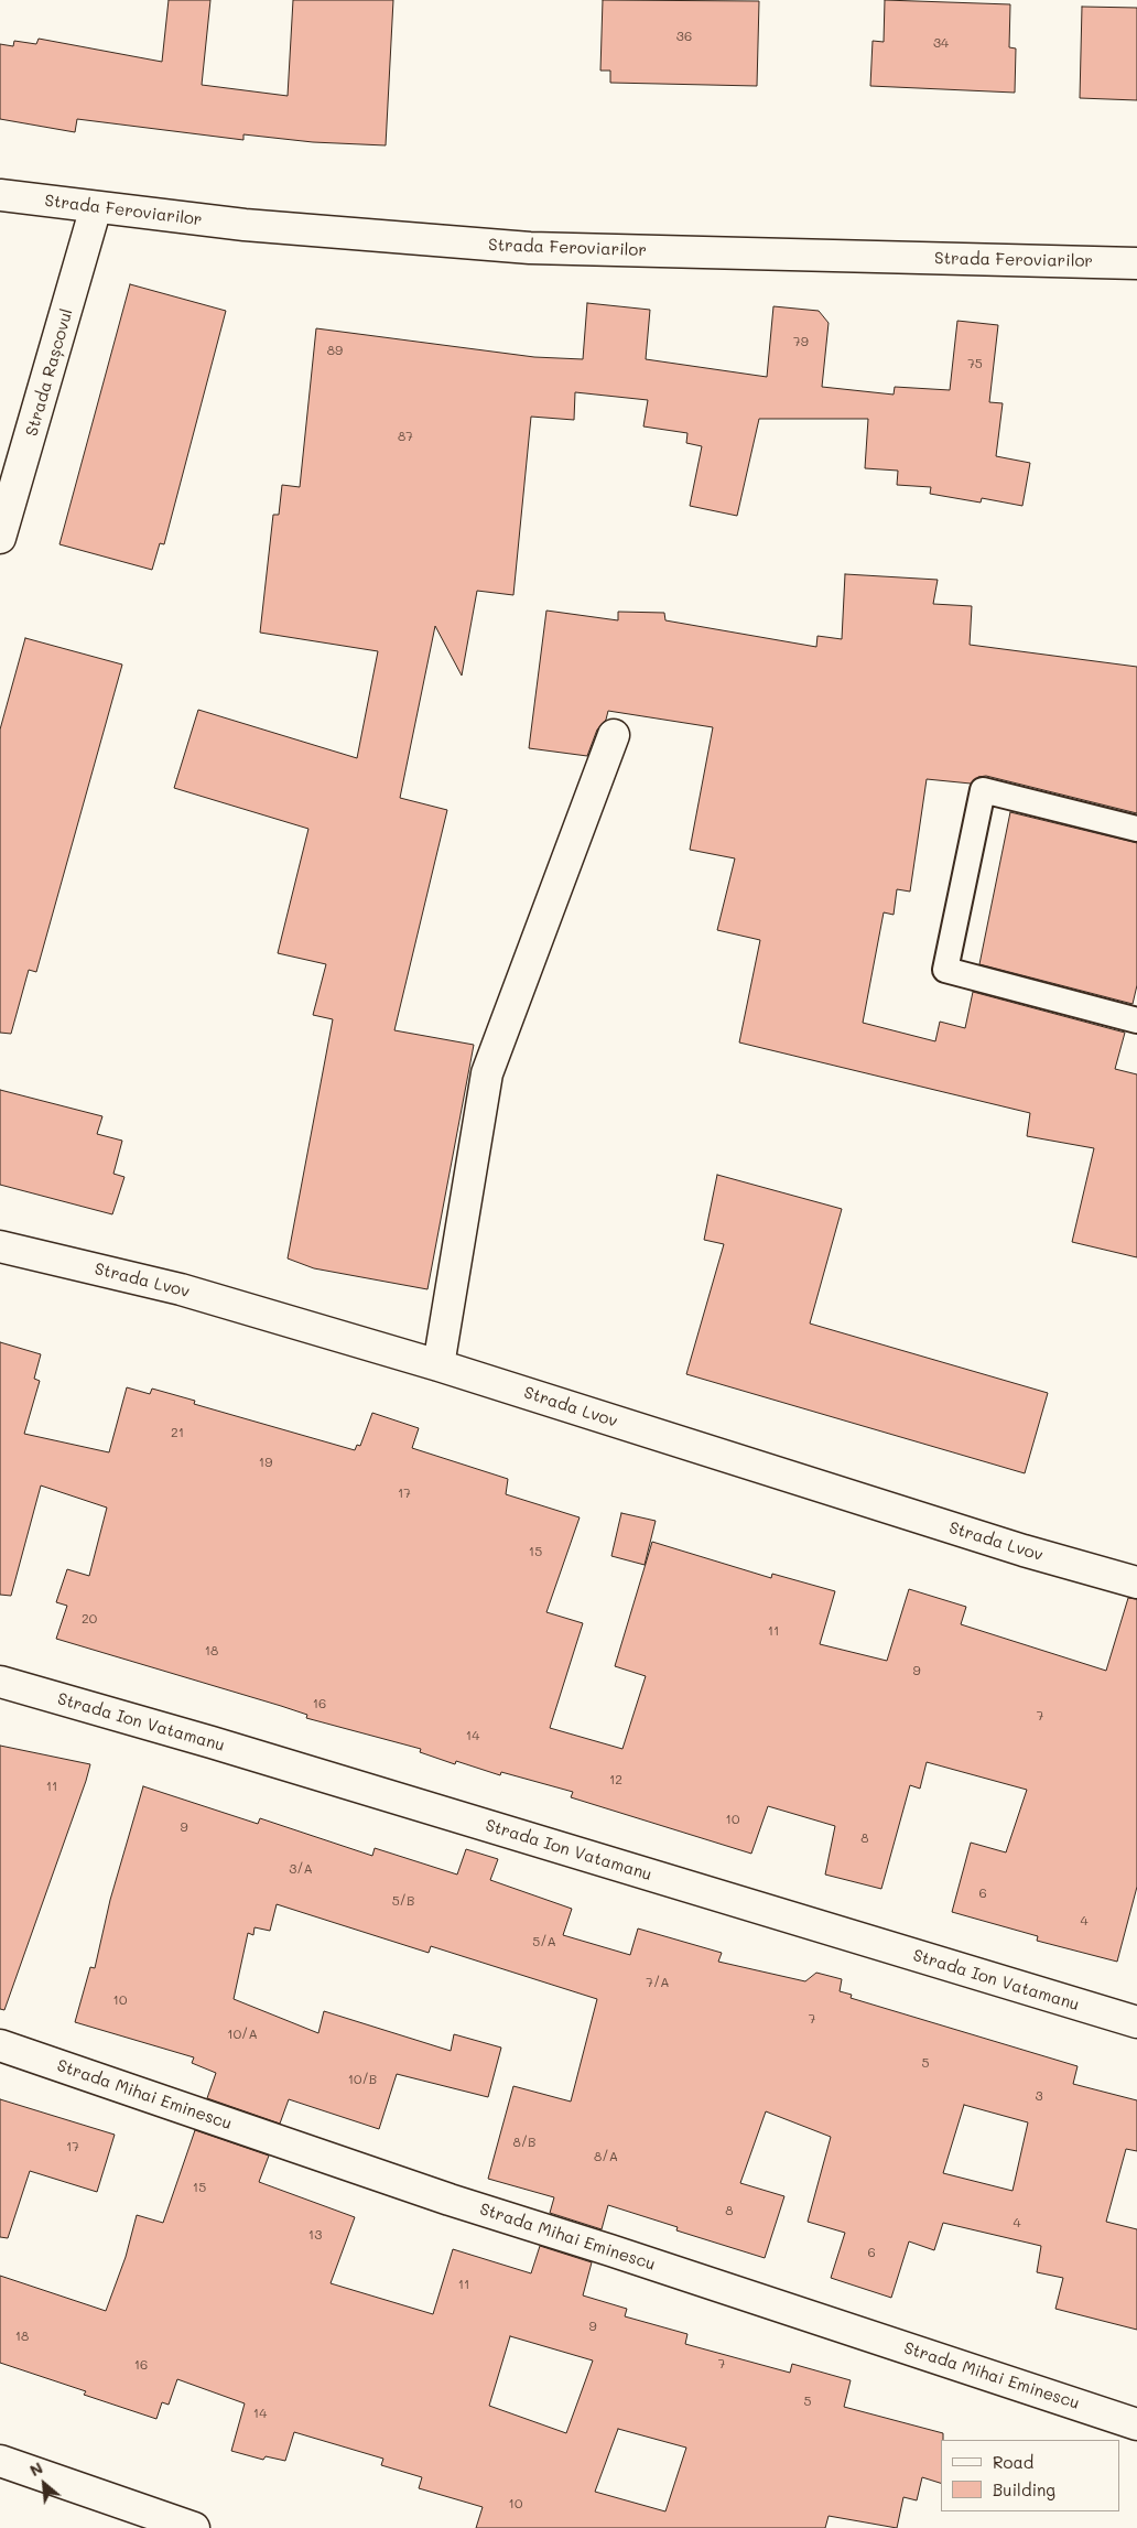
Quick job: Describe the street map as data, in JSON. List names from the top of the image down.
{
  "streets": {
    "street": [
      "Strada Feroviarilor",
      "Strada Rașcovul",
      "Strada Lvov",
      "Strada Ion Vatamanu",
      "Strada Mihai Eminescu"
    ]
  },
  "crossings": [
    ["Strada Feroviarilor", "Strada Rașcovul"]
  ],
  "house_numbers": [
    "36",
    "34",
    "79",
    "89",
    "75",
    "87",
    "21",
    "19",
    "17",
    "15",
    "20",
    "11",
    "18",
    "9",
    "16",
    "7",
    "14",
    "12",
    "11",
    "10",
    "9",
    "8",
    "3/A",
    "6",
    "5/B",
    "4",
    "5/A",
    "7/A",
    "10",
    "7",
    "10/A",
    "5",
    "10/B",
    "3",
    "8/B",
    "17",
    "8/A",
    "15",
    "8",
    "4",
    "13",
    "6",
    "11",
    "9",
    "18",
    "7",
    "16",
    "5",
    "14",
    "10"
  ],
  "legend": ["Road", "Building"],
  "north": "top left"
}
